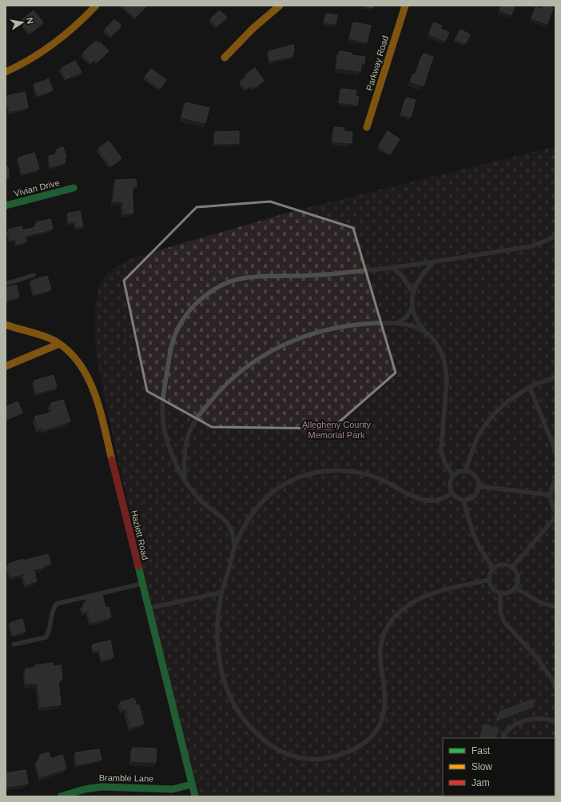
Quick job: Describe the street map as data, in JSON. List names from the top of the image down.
{
  "streets": {
    "street": [
      "Parkway Road",
      "Vivian Drive",
      "Hazlett Road",
      "Bramble Lane"
    ]
  },
  "crossings": [
    ["Hazlett Road", "Bramble Lane"]
  ],
  "parks": ["Allegheny County Memorial Park"],
  "legend": ["Fast", "Slow", "Jam"],
  "north": "right"
}
